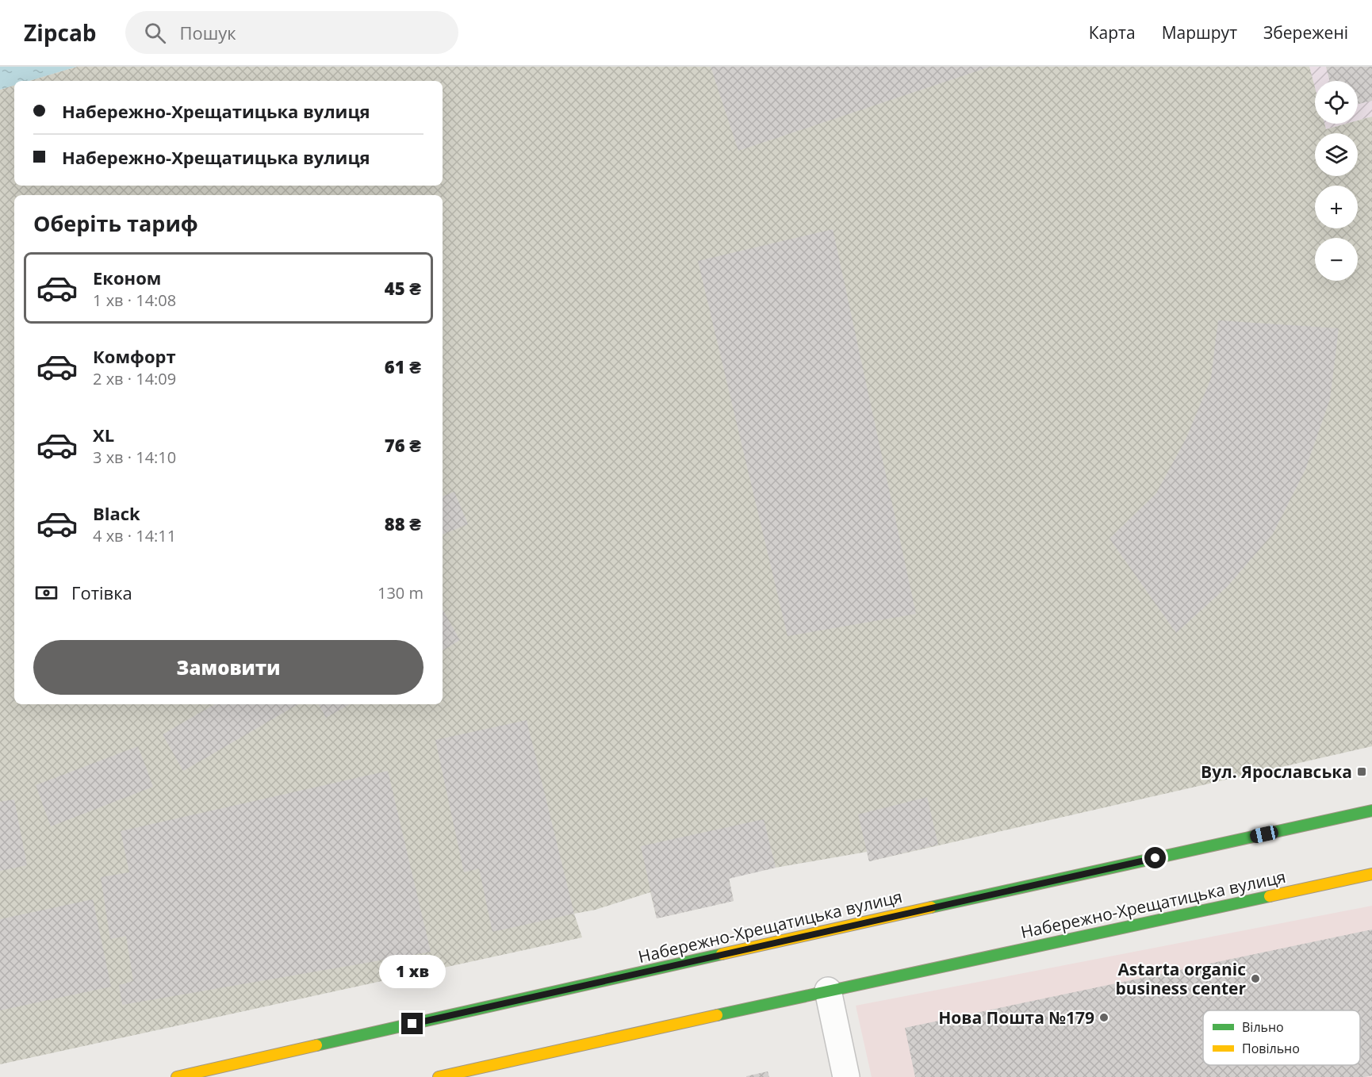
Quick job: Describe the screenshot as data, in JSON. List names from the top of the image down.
{
  "streets": {
    "main road": ["Набережно-Хрещатицька вулиця"]
  },
  "places": {
    "transit": ["Вул. Ярославська"],
    "other": ["Astarta organic business center", "Нова Пошта №179"]
  },
  "legend": ["Вільно", "Повільно"],
  "page": {
    "header": "Zipcab",
    "search": "Пошук",
    "nav": ["Карта", "Маршрут", "Збережені"],
    "map_buttons": ["+", "−"],
    "banner": ["Набережно-Хрещатицька вулиця", "Набережно-Хрещатицька вулиця"],
    "heading": "Оберіть тариф",
    "list": [
      {
        "name": "Економ",
        "note": "1 хв · 14:08",
        "value": "45 ₴"
      },
      {
        "name": "Комфорт",
        "note": "2 хв · 14:09",
        "value": "61 ₴"
      },
      {
        "name": "XL",
        "note": "3 хв · 14:10",
        "value": "76 ₴"
      },
      {
        "name": "Black",
        "note": "4 хв · 14:11",
        "value": "88 ₴"
      }
    ],
    "pay": ["Готівка", "130 m"],
    "buttons": "Замовити",
    "bubble": "1 хв"
  }
}
